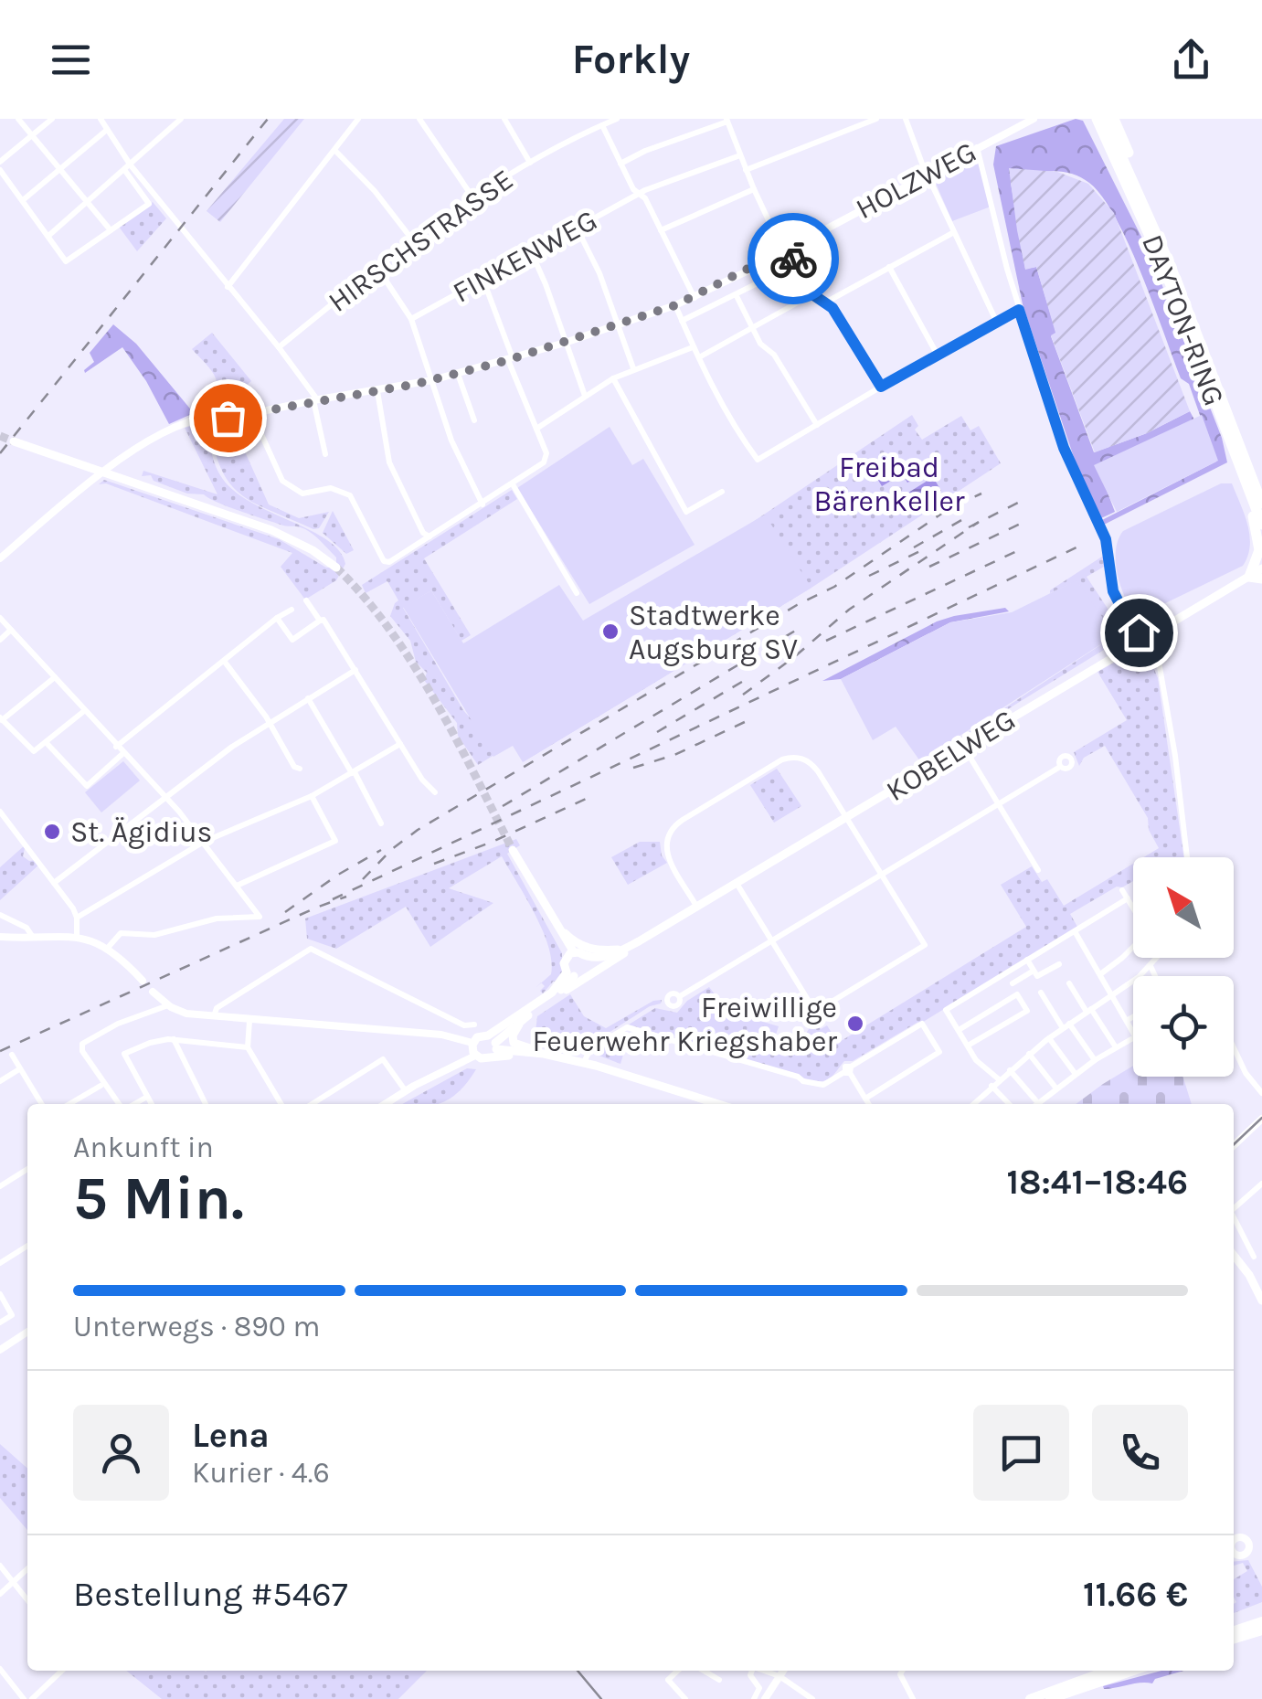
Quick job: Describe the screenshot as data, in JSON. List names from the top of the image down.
{
  "streets": {
    "highway": ["DAYTON-RING"],
    "main road": ["KOBELWEG"],
    "street": ["HOLZWEG", "HIRSCHSTRASSE", "FINKENWEG"]
  },
  "parks": ["Freibad Bärenkeller"],
  "places": ["Stadtwerke Augsburg SV", "St. Ägidius", "Freiwillige Feuerwehr Kriegshaber"],
  "north": "top left",
  "page": {
    "header": "Forkly",
    "heading": ["5 Min.", "Ankunft in", "18:41–18:46"],
    "panel": [
      "Lena",
      "Kurier · 4.6",
      "Bestellung #5467",
      "11.66 €"
    ],
    "bar": "Unterwegs · 890 m"
  }
}
